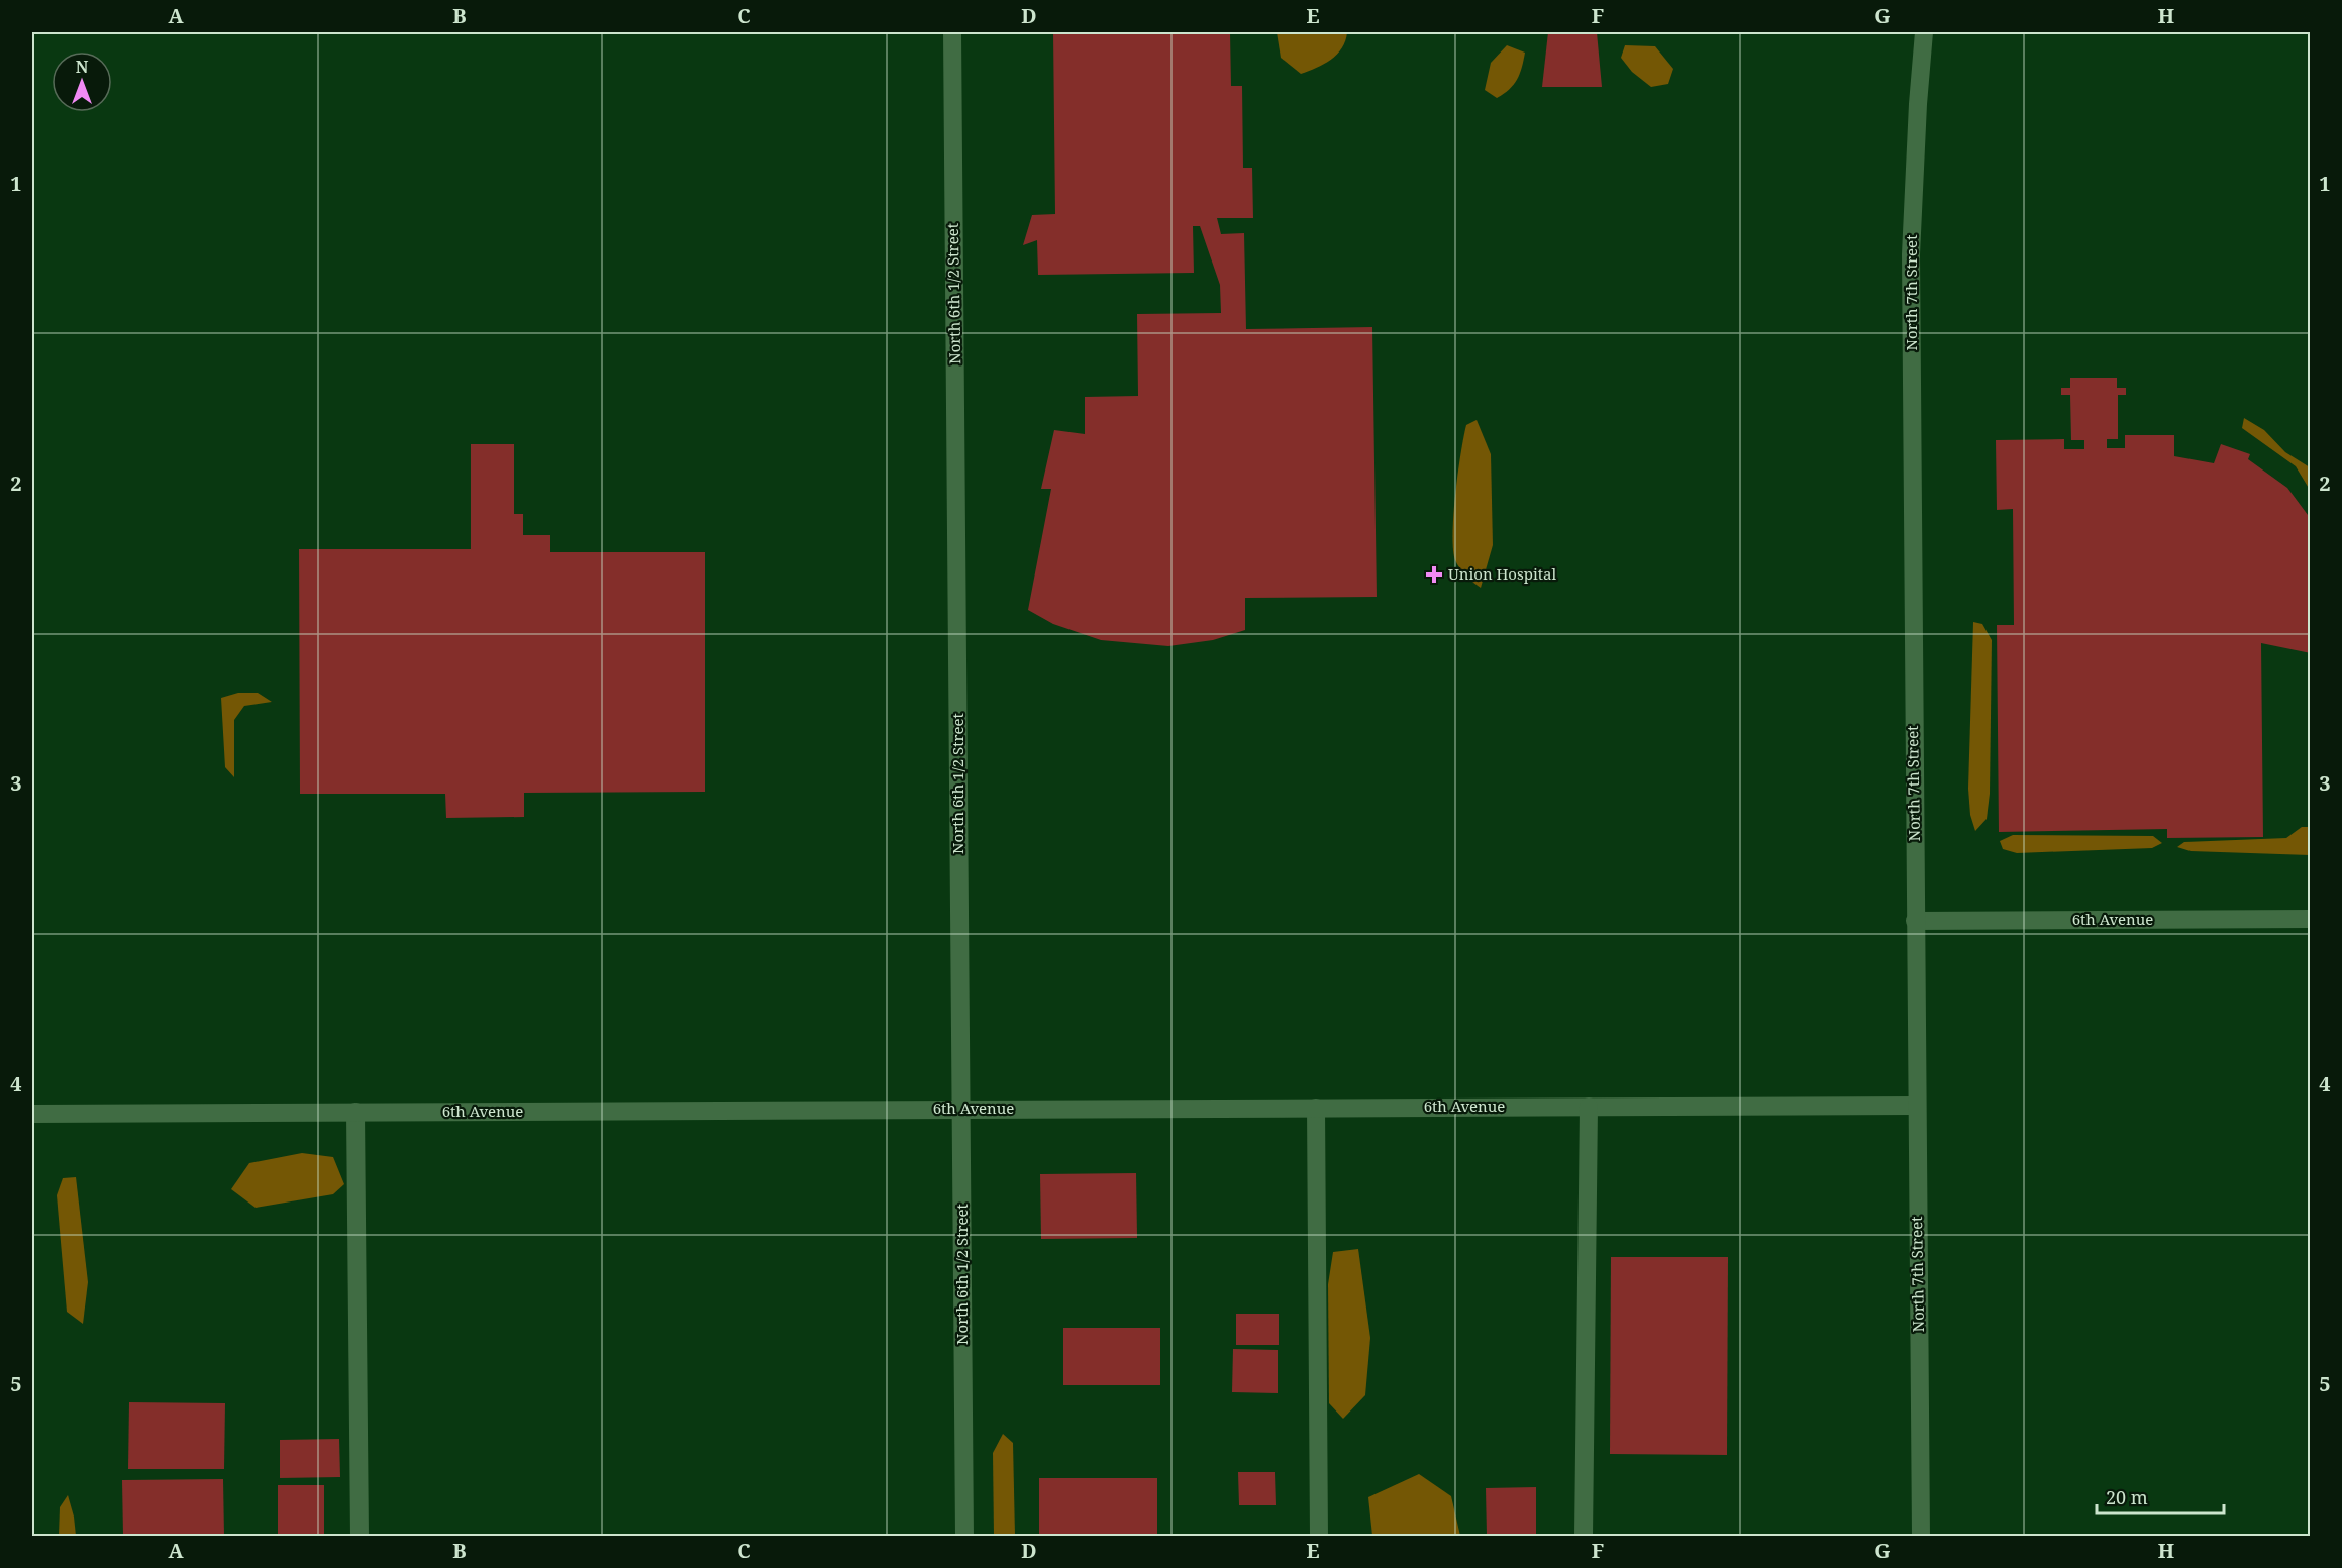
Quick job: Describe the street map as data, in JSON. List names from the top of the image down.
{
  "streets": {
    "street": ["North 7th Street", "North 6th 1/2 Street", "6th Avenue"]
  },
  "crossings": [
    ["North 7th Street", "6th Avenue"],
    ["North 6th 1/2 Street", "6th Avenue"]
  ],
  "places": {
    "health": ["Union Hospital"]
  },
  "scale_bar": "20 m",
  "north": "top",
  "grid": {
    "columns": [
      "A",
      "B",
      "C",
      "D",
      "E",
      "F",
      "G",
      "H"
    ],
    "rows": [
      "1",
      "2",
      "3",
      "4",
      "5"
    ]
  }
}
